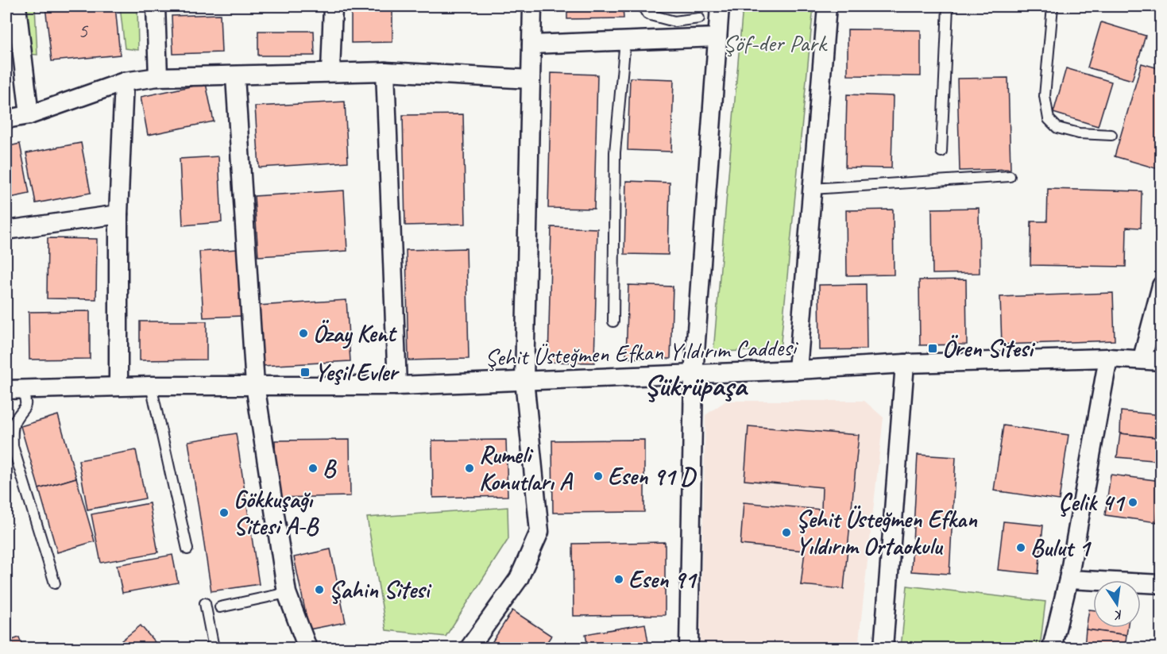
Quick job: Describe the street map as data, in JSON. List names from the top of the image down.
{
  "streets": {
    "street": ["Şehit Üsteğmen Efkan Yıldırım Caddesi"]
  },
  "districts": ["Şükrüpaşa"],
  "parks": ["Şöf-der Park"],
  "places": {
    "other": [
      "Özay Kent",
      "B",
      "Rumeli Konutları A",
      "Esen 91 D",
      "Çelik 41",
      "Gökkuşağı Sitesi A-B",
      "Şehit Üsteğmen Efkan Yıldırım Ortaokulu",
      "Bulut 1",
      "Esen 91",
      "Şahin Sitesi"
    ],
    "transit": ["Ören Sitesi", "Yeşil Evler"]
  },
  "house_numbers": ["5"],
  "north": "bottom"
}
